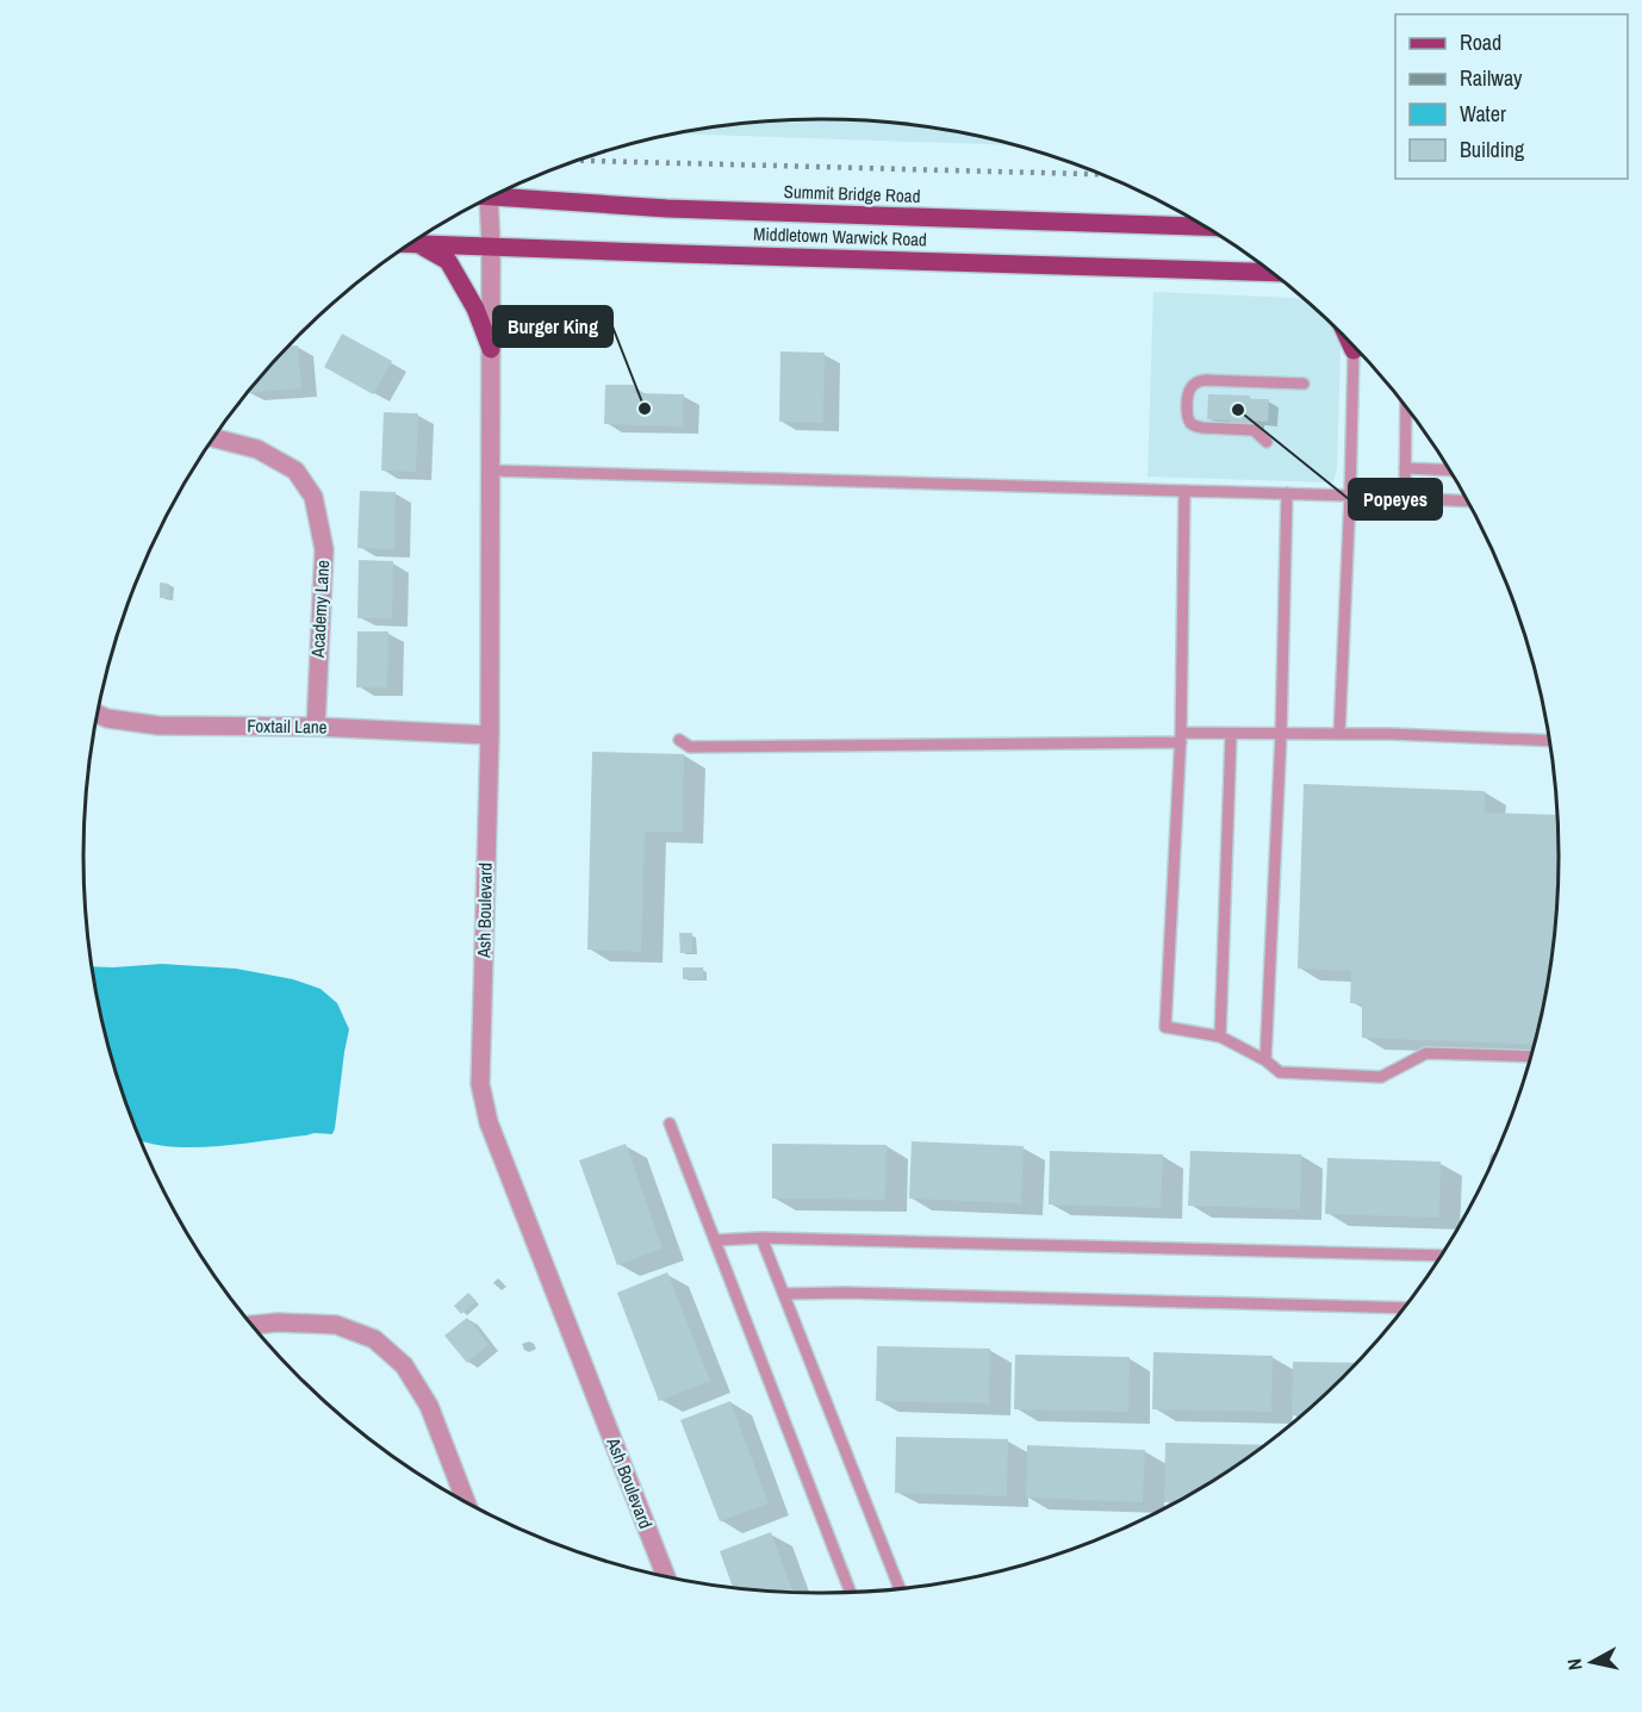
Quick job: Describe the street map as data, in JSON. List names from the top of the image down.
{
  "streets": {
    "main road": ["Summit Bridge Road", "Middletown Warwick Road"],
    "street": ["Academy Lane", "Foxtail Lane", "Ash Boulevard"]
  },
  "crossings": [
    ["Middletown Warwick Road", "Ash Boulevard"],
    ["Academy Lane", "Foxtail Lane"],
    ["Foxtail Lane", "Ash Boulevard"]
  ],
  "places": ["Burger King", "Popeyes"],
  "legend": [
    "Road",
    "Railway",
    "Water",
    "Building"
  ],
  "north": "left"
}
